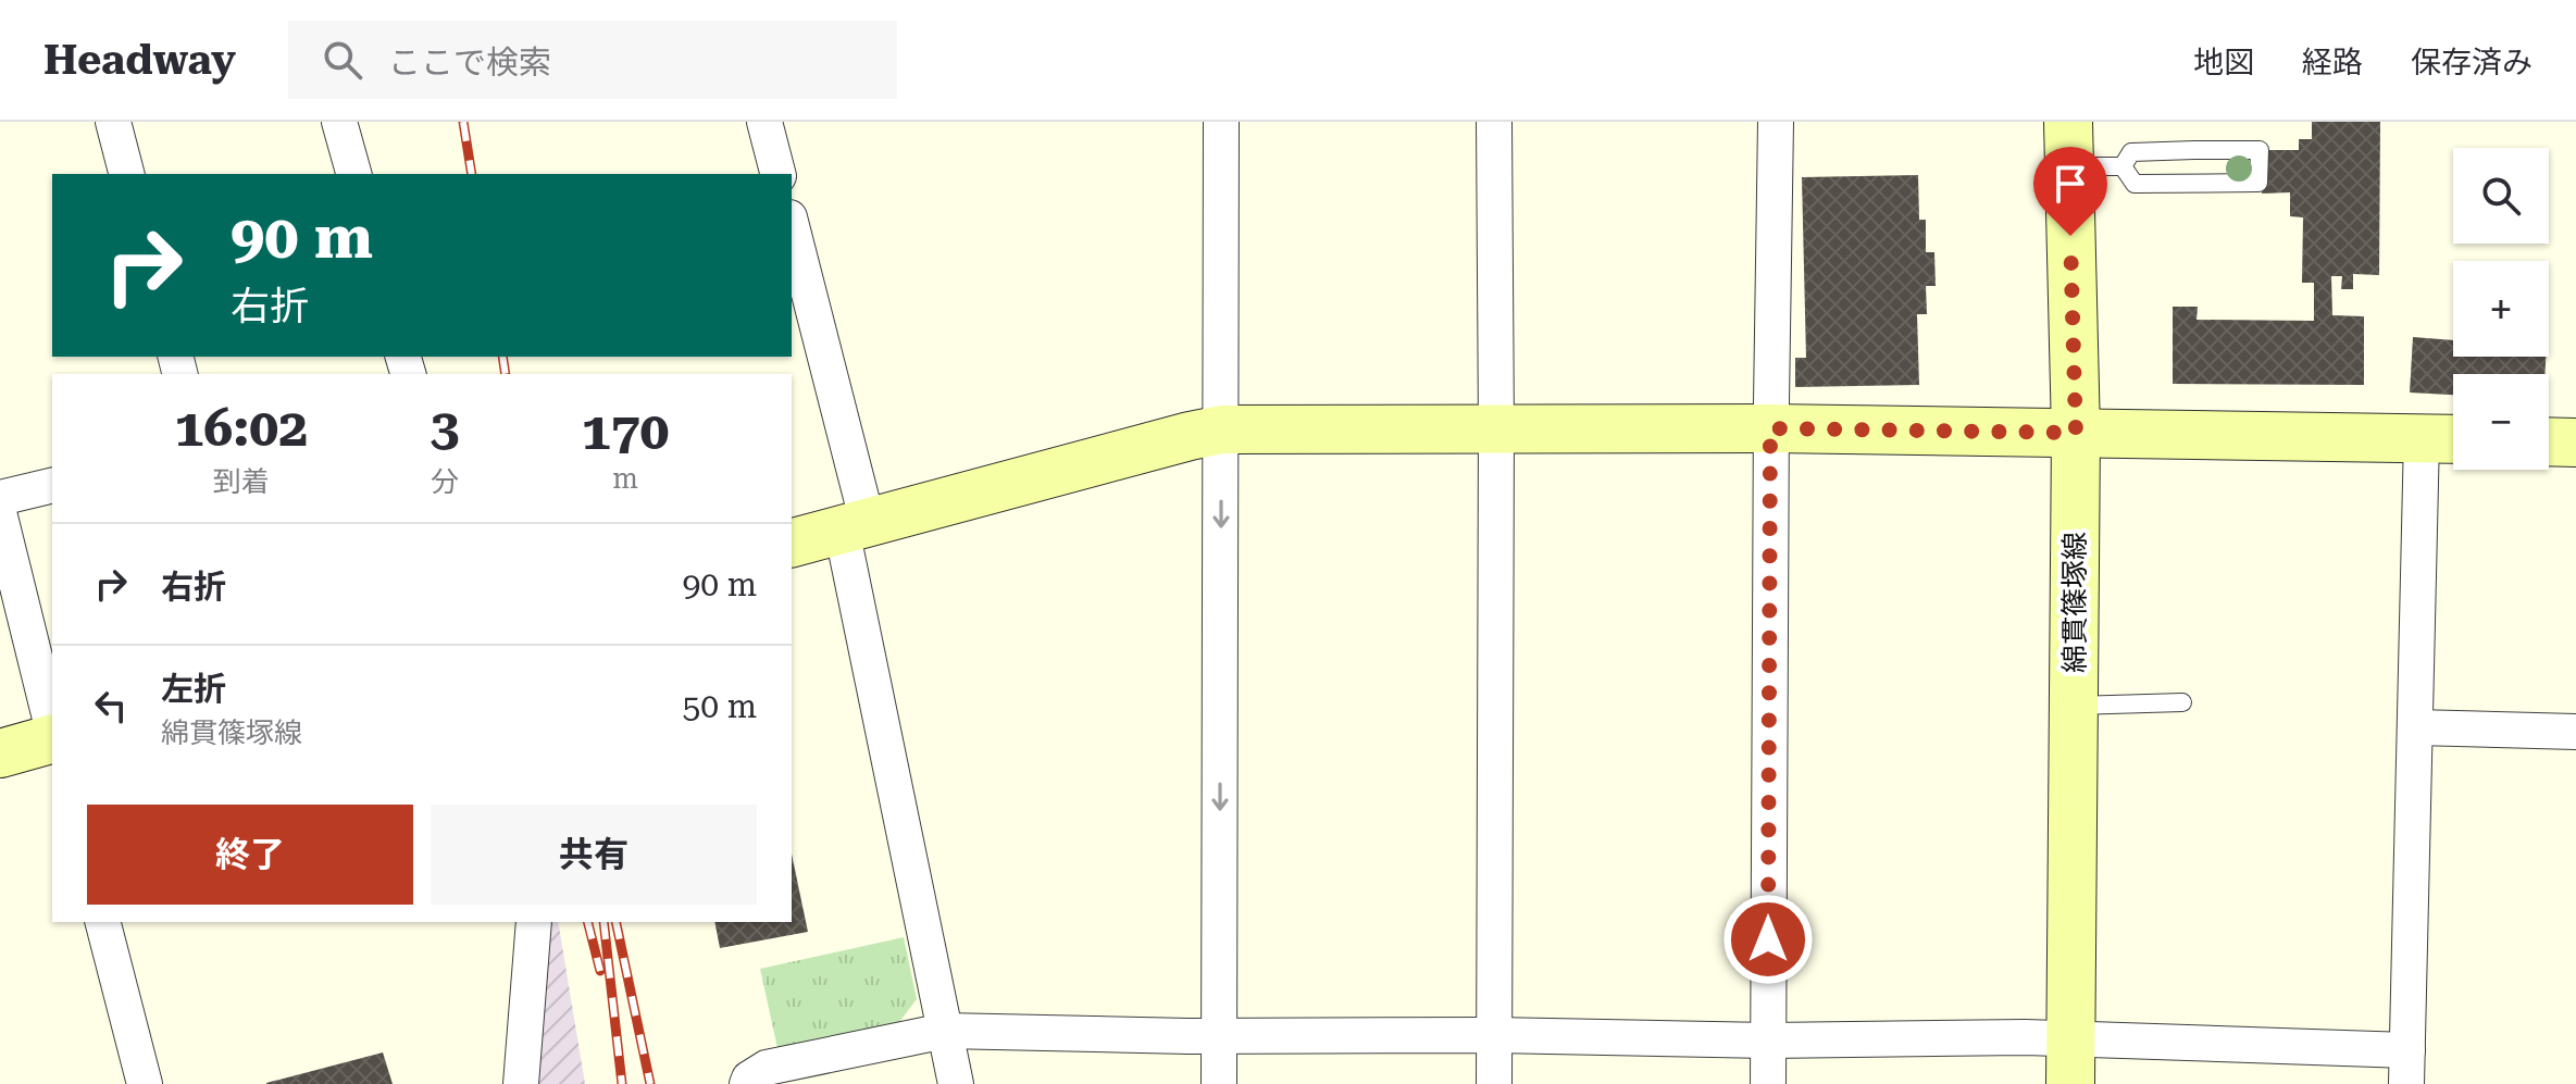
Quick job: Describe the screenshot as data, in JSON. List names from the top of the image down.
{
  "streets": {
    "street": ["綿貫篠塚線"]
  },
  "page": {
    "header": "Headway",
    "search": "ここで検索",
    "nav": ["地図", "経路", "保存済み"],
    "map_buttons": ["+", "−"],
    "turn": ["90 m", "右折"],
    "eta": [
      "16:02",
      "到着",
      "3",
      "分",
      "170",
      "m"
    ],
    "list": [
      {
        "name": "右折",
        "value": "90 m"
      },
      {
        "name": "左折",
        "note": "綿貫篠塚線",
        "value": "50 m"
      }
    ],
    "buttons": ["終了", "共有"]
  }
}
